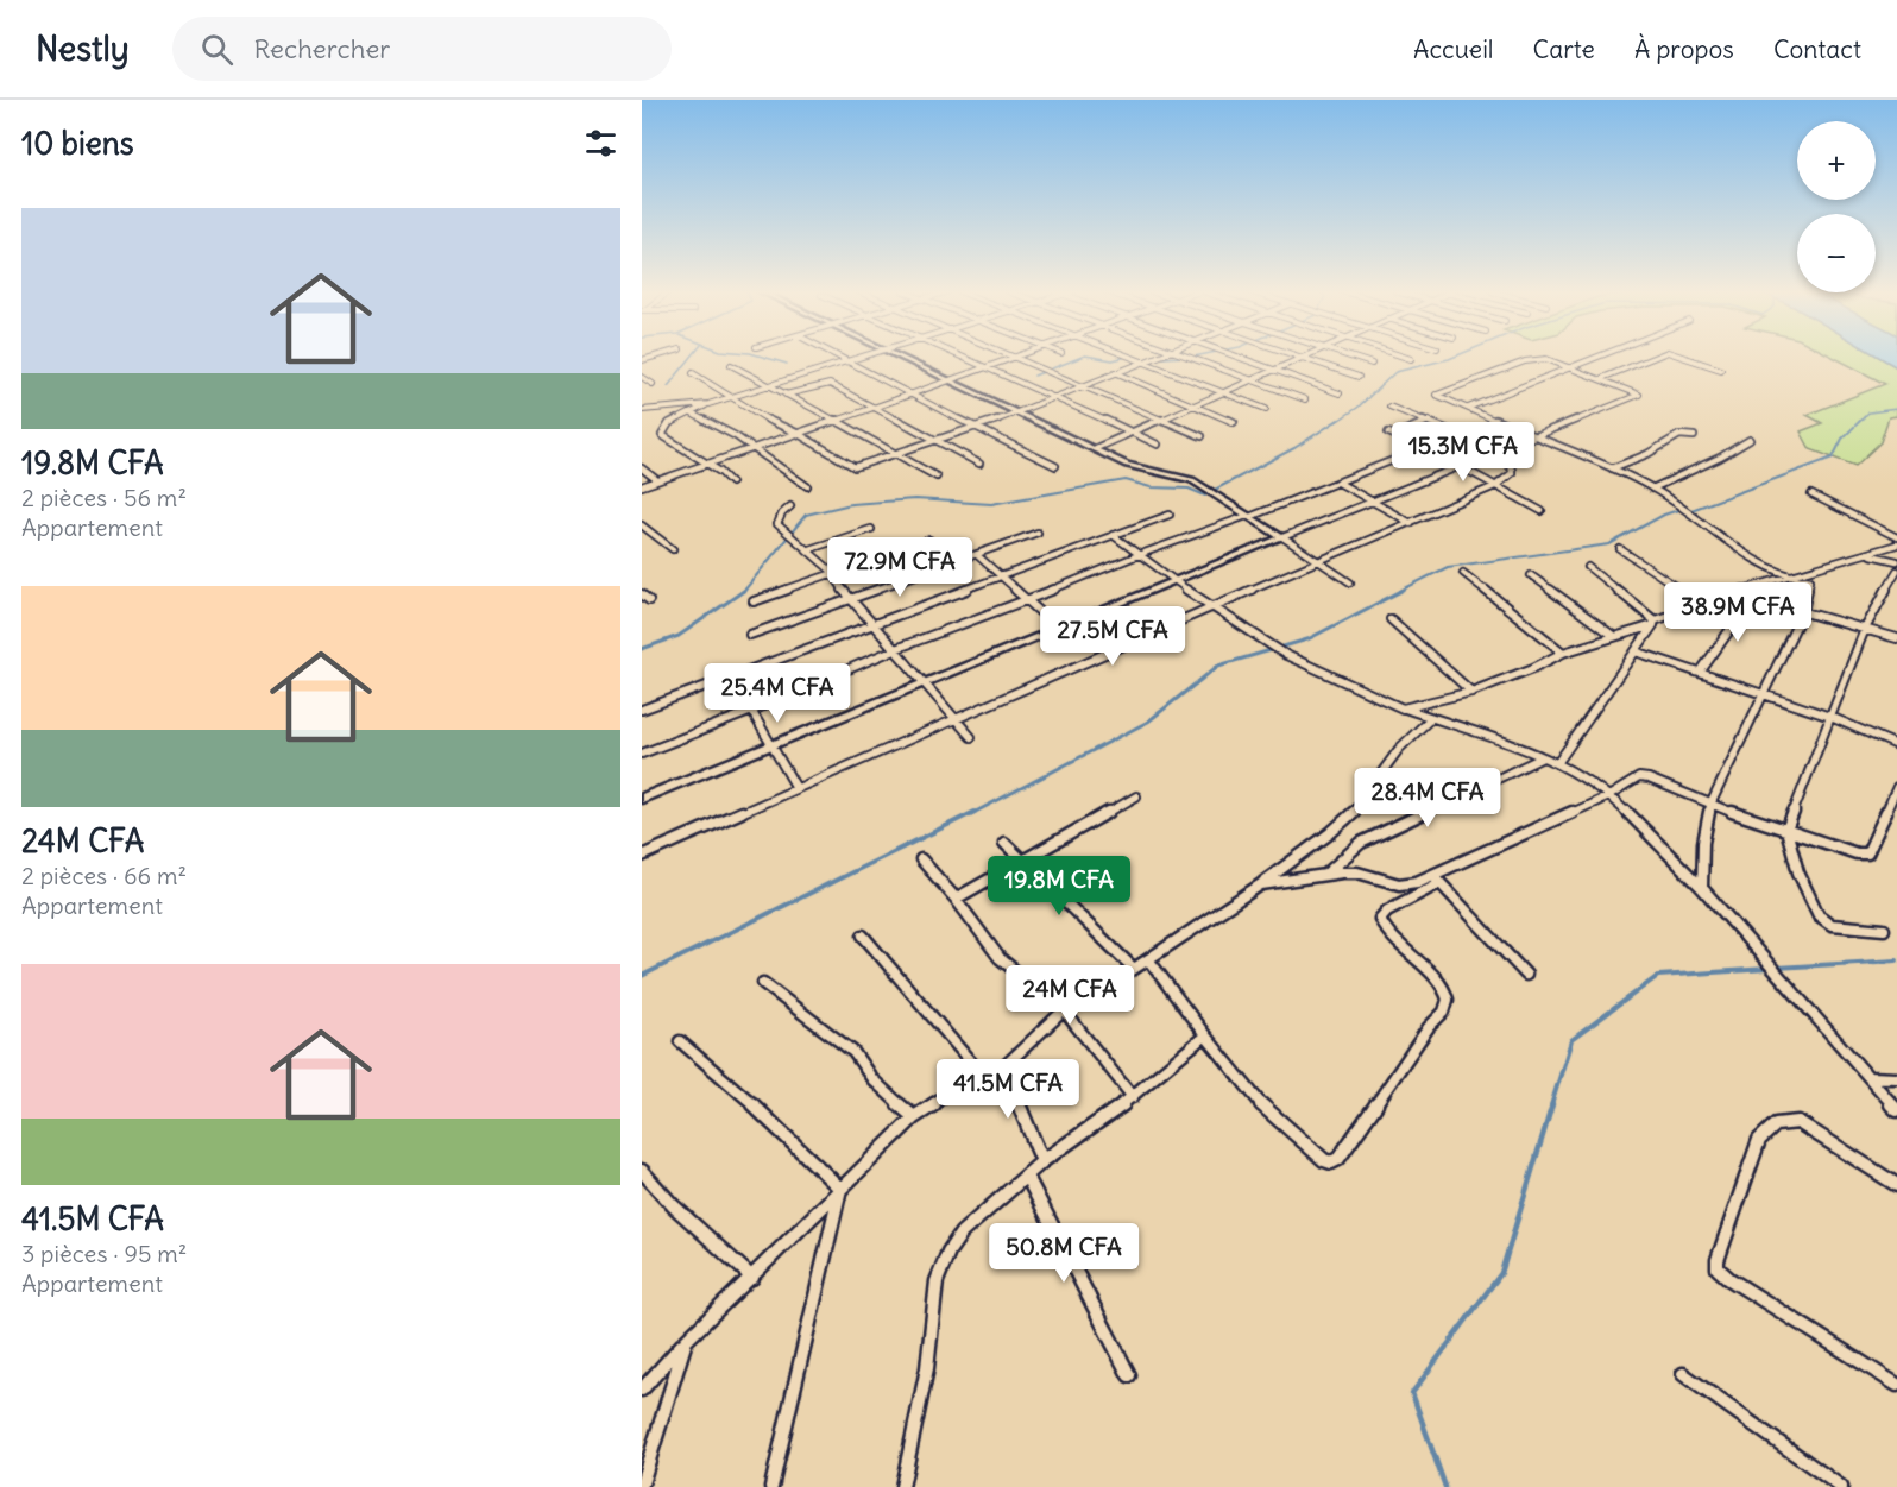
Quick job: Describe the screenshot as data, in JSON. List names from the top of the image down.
{
  "page": {
    "header": "Nestly",
    "search": "Rechercher",
    "nav": [
      "Accueil",
      "Carte",
      "À propos",
      "Contact"
    ],
    "heading": "10 biens",
    "map_buttons": ["+", "−"],
    "list": [
      {
        "name": "19.8M CFA",
        "note": "2 pièces · 56 m² · Appartement"
      },
      {
        "name": "24M CFA",
        "note": "2 pièces · 66 m² · Appartement"
      },
      {
        "name": "41.5M CFA",
        "note": "3 pièces · 95 m² · Appartement"
      }
    ],
    "price": [
      "15.3M CFA",
      "72.9M CFA",
      "38.9M CFA",
      "27.5M CFA",
      "25.4M CFA",
      "28.4M CFA",
      "19.8M CFA",
      "24M CFA",
      "41.5M CFA",
      "50.8M CFA"
    ]
  }
}
